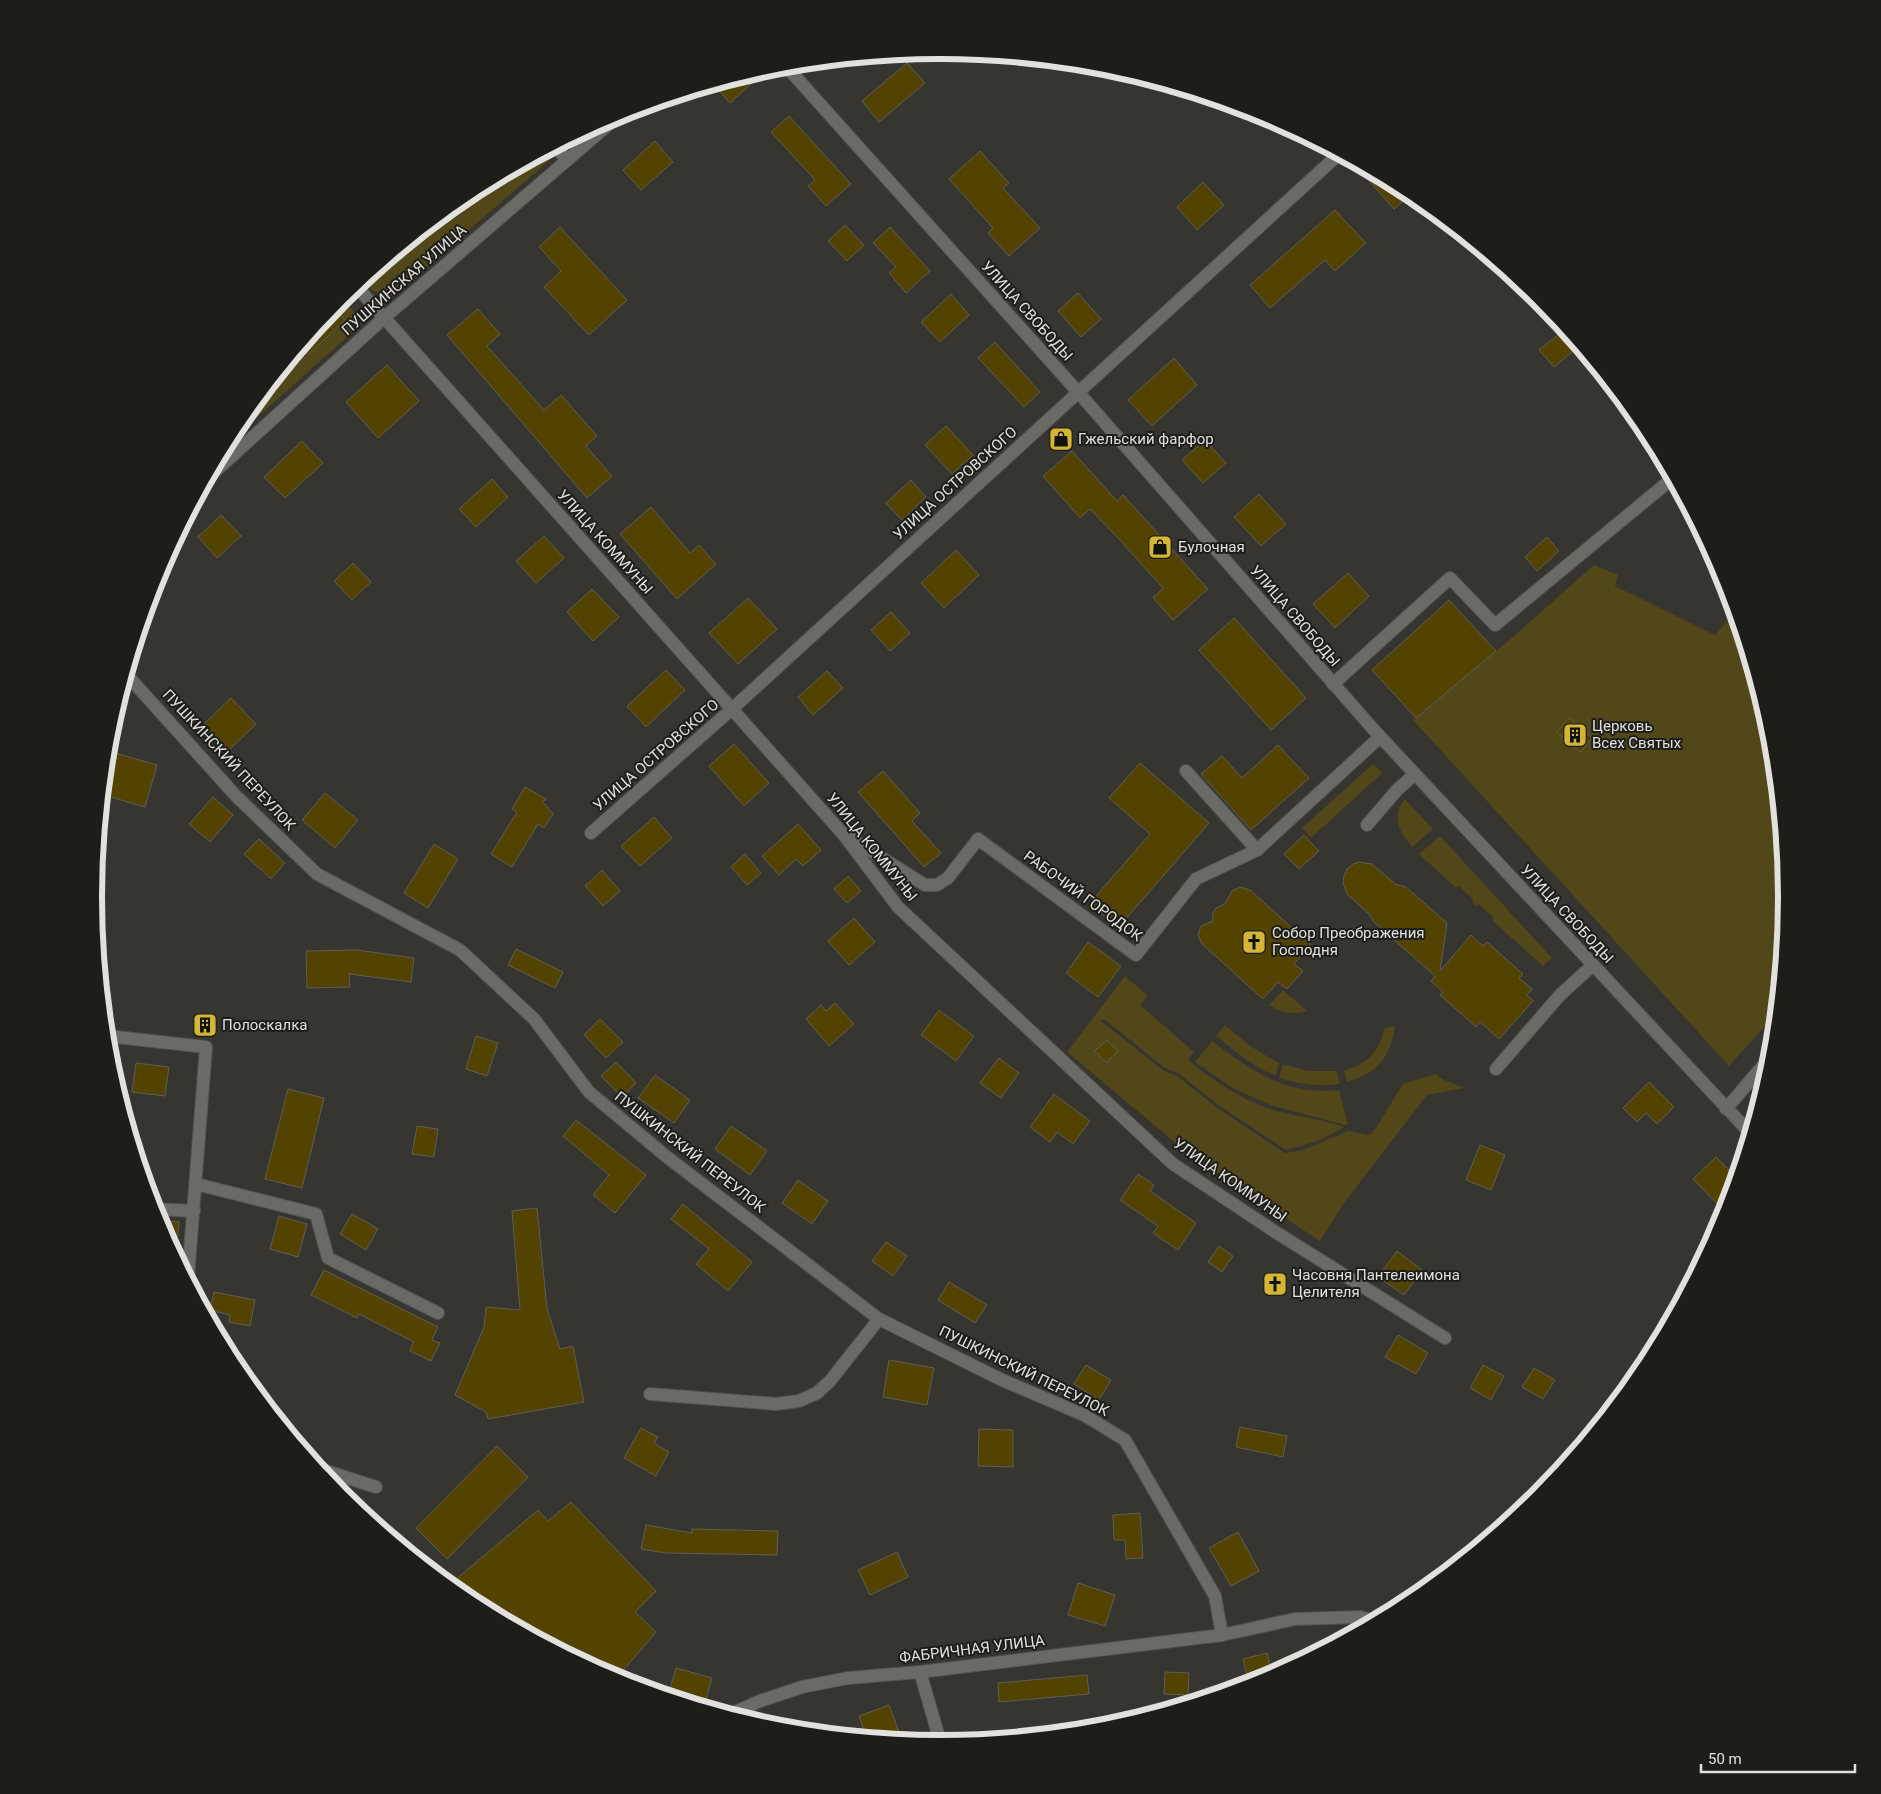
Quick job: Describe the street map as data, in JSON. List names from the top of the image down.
{
  "streets": {
    "street": [
      "ПУШКИНСКАЯ УЛИЦА",
      "УЛИЦА СВОБОДЫ",
      "УЛИЦА ОСТРОВСКОГО",
      "УЛИЦА КОММУНЫ",
      "ПУШКИНСКИЙ ПЕРЕУЛОК",
      "РАБОЧИЙ ГОРОДОК",
      "ФАБРИЧНАЯ УЛИЦА"
    ]
  },
  "crossings": [
    ["ПУШКИНСКАЯ УЛИЦА", "УЛИЦА КОММУНЫ"],
    ["УЛИЦА СВОБОДЫ", "УЛИЦА ОСТРОВСКОГО"],
    ["УЛИЦА СВОБОДЫ", "РАБОЧИЙ ГОРОДОК"],
    ["УЛИЦА ОСТРОВСКОГО", "УЛИЦА КОММУНЫ"],
    ["УЛИЦА КОММУНЫ", "РАБОЧИЙ ГОРОДОК"],
    ["ПУШКИНСКИЙ ПЕРЕУЛОК", "ФАБРИЧНАЯ УЛИЦА"]
  ],
  "places": {
    "shop": ["Гжельский фарфор", "Булочная"],
    "building": ["Церковь Всех Святых", "Полоскалка"],
    "church": ["Собор Преображения Господня", "Часовня Пантелеимона Целителя"]
  },
  "scale_bar": "50 m"
}
